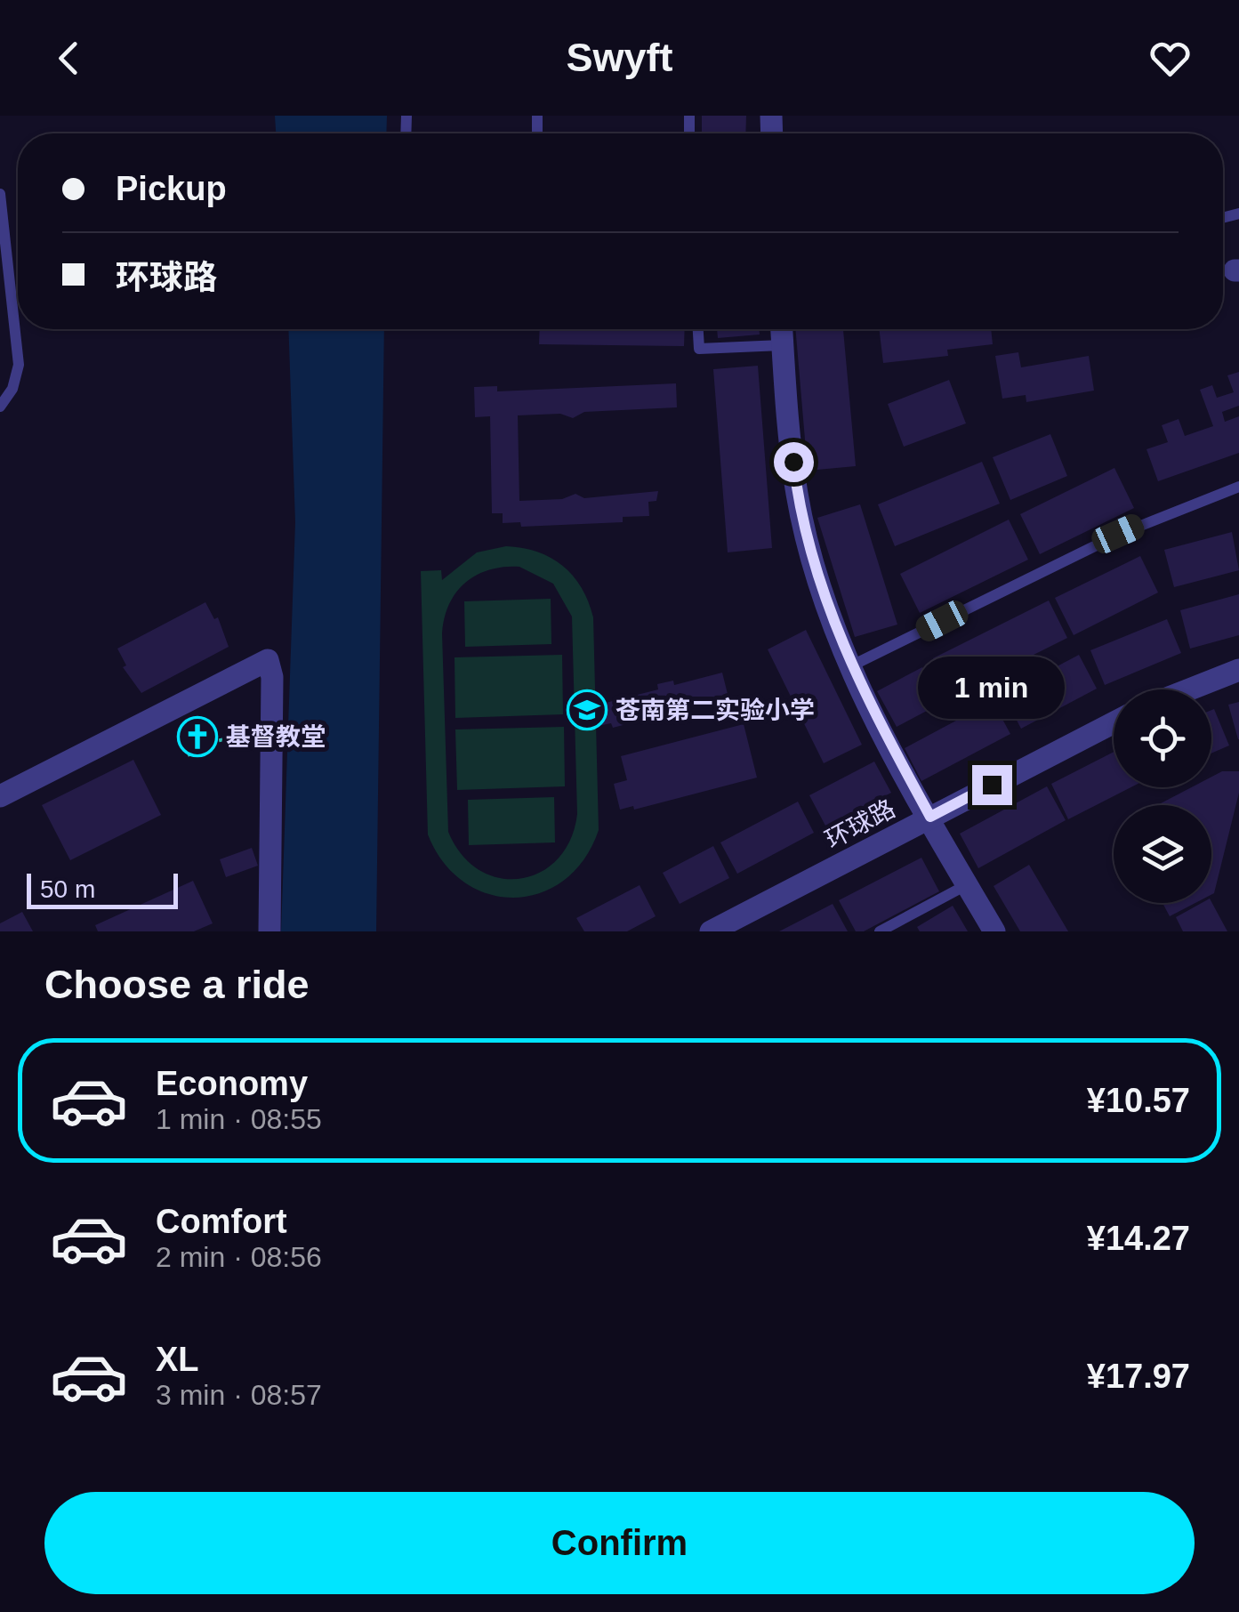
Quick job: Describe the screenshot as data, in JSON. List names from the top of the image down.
{
  "streets": {
    "street": ["环球路"]
  },
  "places": {
    "school or university": ["苍南第二实验小学"],
    "church": ["基督教堂"]
  },
  "scale_bar": "50 m",
  "page": {
    "header": "Swyft",
    "banner": ["Pickup", "环球路"],
    "bubble": "1 min",
    "scale": "50 m",
    "heading": "Choose a ride",
    "list": [
      {
        "name": "Economy",
        "note": "1 min · 08:55",
        "value": "¥10.57"
      },
      {
        "name": "Comfort",
        "note": "2 min · 08:56",
        "value": "¥14.27"
      },
      {
        "name": "XL",
        "note": "3 min · 08:57",
        "value": "¥17.97"
      }
    ],
    "buttons": "Confirm"
  }
}
